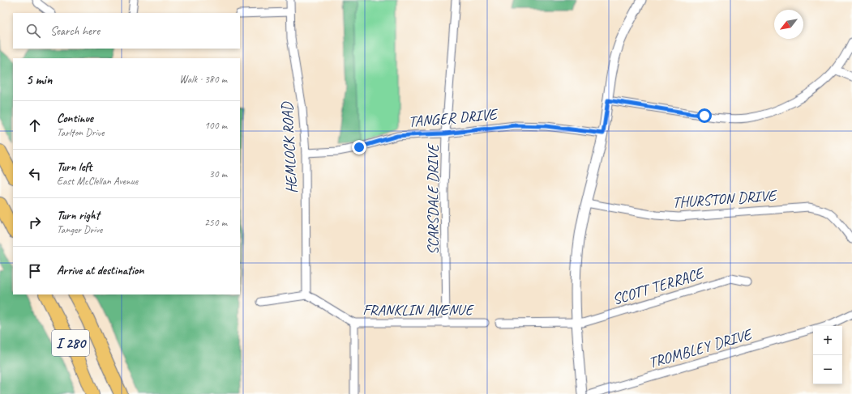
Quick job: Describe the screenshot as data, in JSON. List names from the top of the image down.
{
  "streets": {
    "highway": ["I 280"],
    "street": [
      "TANGER DRIVE",
      "HEMLOCK ROAD",
      "THURSTON DRIVE",
      "SCARSDALE DRIVE",
      "SCOTT TERRACE",
      "FRANKLIN AVENUE",
      "TROMBLEY DRIVE"
    ]
  },
  "crossings": [
    ["TANGER DRIVE", "HEMLOCK ROAD"],
    ["TANGER DRIVE", "SCARSDALE DRIVE"],
    ["HEMLOCK ROAD", "FRANKLIN AVENUE"],
    ["SCARSDALE DRIVE", "FRANKLIN AVENUE"]
  ],
  "north": "bottom left",
  "page": {
    "search": "Search here",
    "heading": ["5 min", "Walk · 380 m"],
    "list": [
      ["Continue", "Tarlton Drive", "100 m"],
      ["Turn left", "East McClellan Avenue", "30 m"],
      ["Turn right", "Tanger Drive", "250 m"],
      "Arrive at destination"
    ],
    "map_buttons": ["+", "−"]
  }
}
